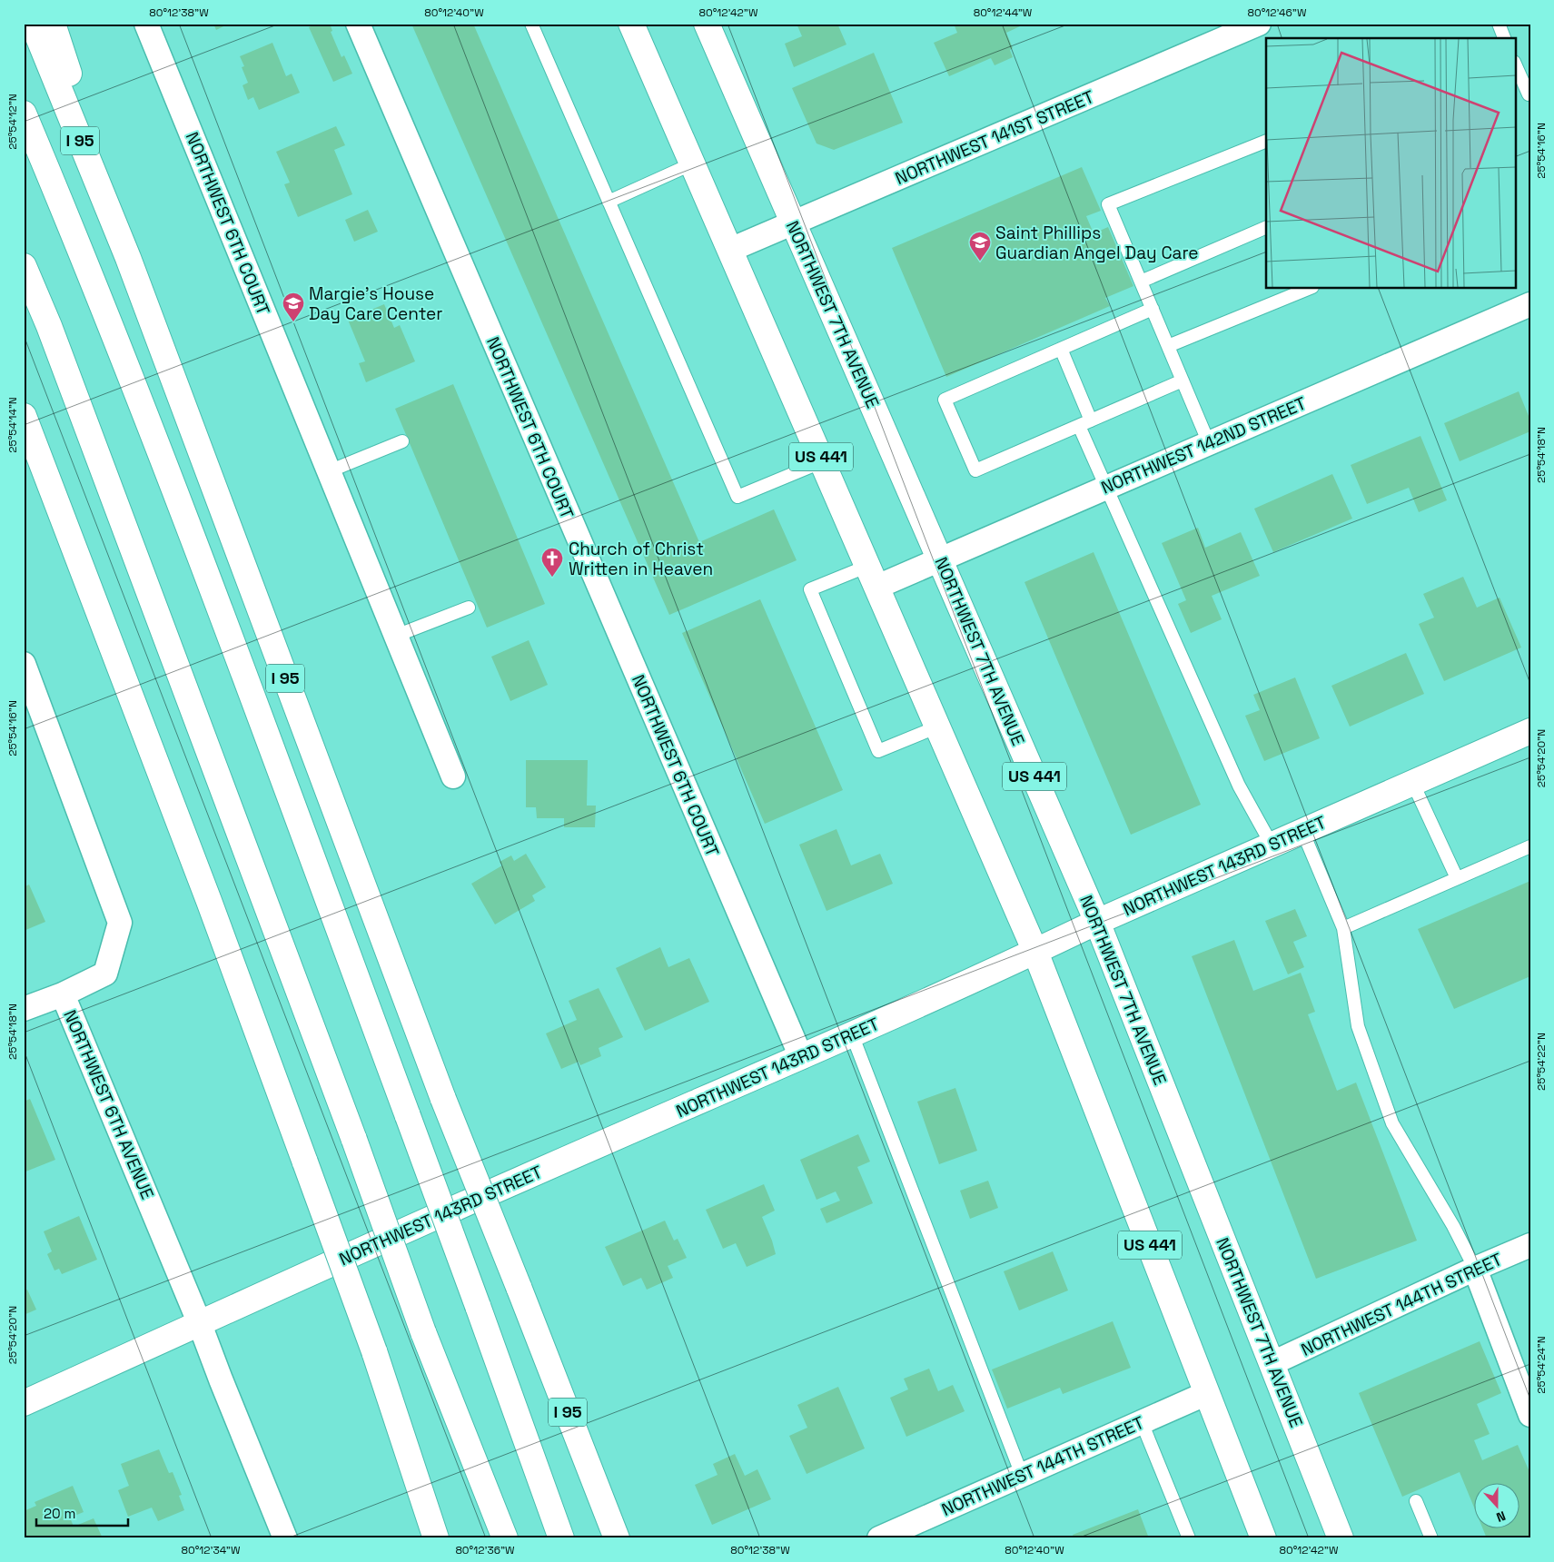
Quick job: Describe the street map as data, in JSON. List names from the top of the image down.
{
  "streets": {
    "main road": [
      "I 95",
      "NORTHWEST 7TH AVENUE",
      "US 441",
      "NORTHWEST 143RD STREET"
    ],
    "street": [
      "NORTHWEST 141ST STREET",
      "NORTHWEST 6TH COURT",
      "NORTHWEST 142ND STREET",
      "NORTHWEST 6TH AVENUE",
      "NORTHWEST 144TH STREET"
    ]
  },
  "crossings": [
    ["NORTHWEST 141ST STREET", "NORTHWEST 7TH AVENUE"],
    ["NORTHWEST 141ST STREET", "US 441"],
    ["NORTHWEST 6TH COURT", "NORTHWEST 143RD STREET"],
    ["NORTHWEST 7TH AVENUE", "NORTHWEST 142ND STREET"],
    ["NORTHWEST 7TH AVENUE", "NORTHWEST 143RD STREET"],
    ["NORTHWEST 7TH AVENUE", "NORTHWEST 144TH STREET"],
    ["NORTHWEST 142ND STREET", "US 441"],
    ["US 441", "NORTHWEST 143RD STREET"],
    ["US 441", "NORTHWEST 144TH STREET"],
    ["NORTHWEST 143RD STREET", "NORTHWEST 6TH AVENUE"]
  ],
  "places": {
    "school or university": ["Saint Phillips Guardian Angel Day Care", "Margie's House Day Care Center"],
    "church": ["Church of Christ Written in Heaven"]
  },
  "scale_bar": "20 m",
  "north": "bottom",
  "coordinates": [
    "80°12'38\"W",
    "80°12'40\"W",
    "80°12'42\"W",
    "80°12'44\"W",
    "80°12'46\"W",
    "25°54'12\"N",
    "25°54'16\"N",
    "25°54'14\"N",
    "25°54'18\"N",
    "25°54'20\"N",
    "25°54'22\"N",
    "25°54'24\"N",
    "80°12'34\"W",
    "80°12'36\"W"
  ]
}
